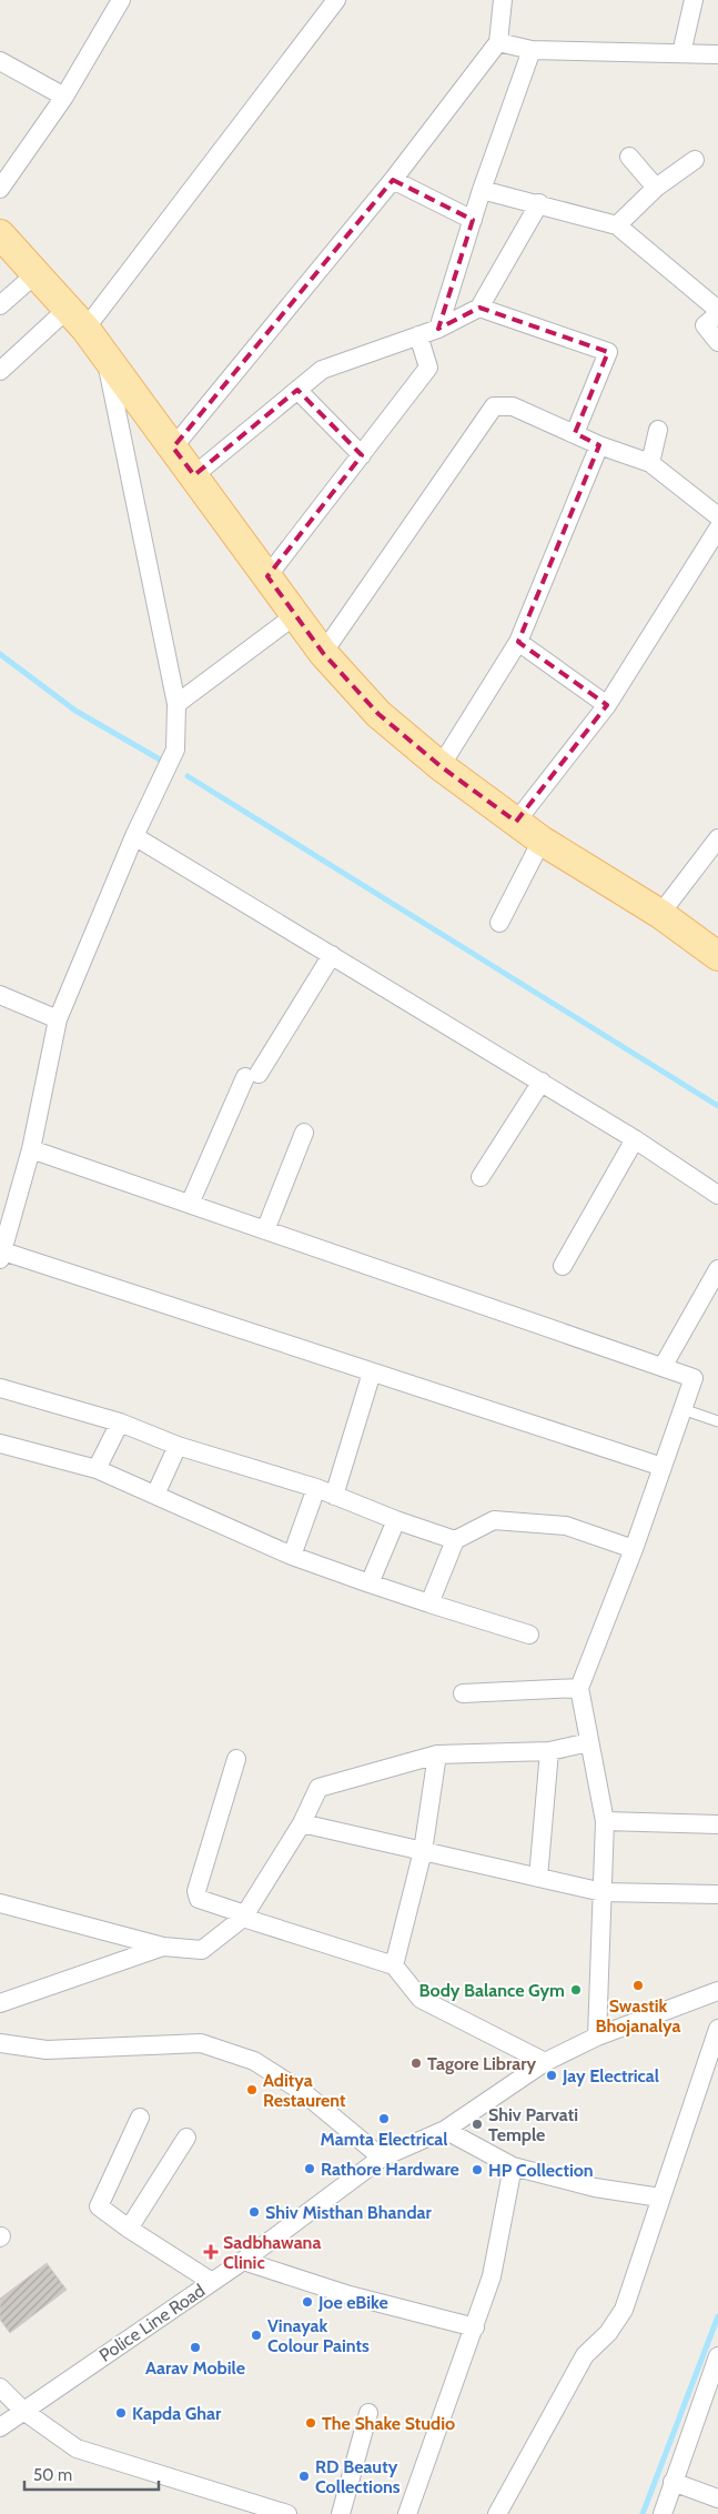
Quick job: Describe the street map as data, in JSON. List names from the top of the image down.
{
  "streets": {
    "street": ["Police Line Road"]
  },
  "places": {
    "other": [
      "Swastik Bhojanalya",
      "Body Balance Gym",
      "Tagore Library",
      "Jay Electrical",
      "Aditya Restaurent",
      "Mamta Electrical",
      "Shiv Parvati Temple",
      "Rathore Hardware",
      "HP Collection",
      "Shiv Misthan Bhandar",
      "Joe eBike",
      "Vinayak Colour Paints",
      "Aarav Mobile",
      "Kapda Ghar",
      "The Shake Studio",
      "RD Beauty Collections"
    ],
    "health": ["Sadbhawana Clinic"]
  },
  "scale_bar": "50 m"
}
